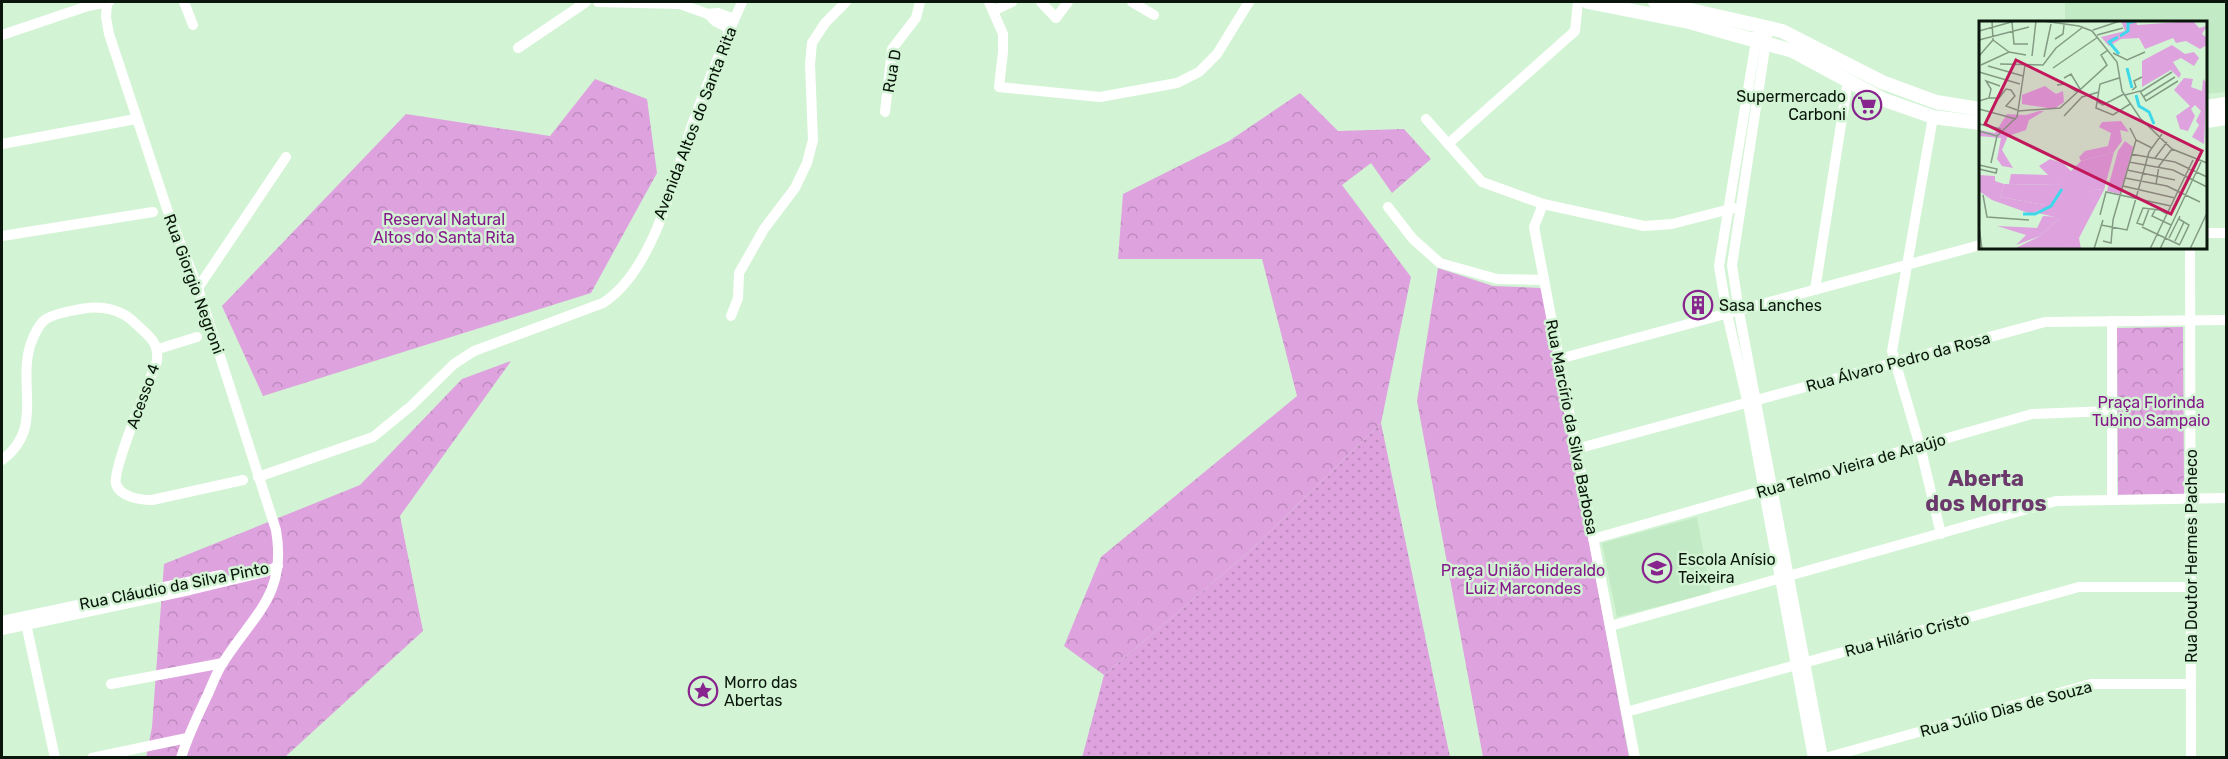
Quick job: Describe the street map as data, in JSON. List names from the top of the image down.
{
  "streets": {
    "street": [
      "Rua D",
      "Avenida Altos do Santa Rita",
      "Rua Giorgio Negroni",
      "Rua Álvaro Pedro da Rosa",
      "Acesso 4",
      "Rua Marcírio da Silva Barbosa",
      "Rua Telmo Vieira de Araújo",
      "Rua Doutor Hermes Pacheco",
      "Rua Cláudio da Silva Pinto",
      "Rua Hilário Cristo",
      "Rua Júlio Dias de Souza"
    ]
  },
  "crossings": [
    ["Avenida Altos do Santa Rita", "Rua Giorgio Negroni"],
    ["Rua Giorgio Negroni", "Rua Cláudio da Silva Pinto"],
    ["Rua Álvaro Pedro da Rosa", "Rua Marcírio da Silva Barbosa"],
    ["Rua Álvaro Pedro da Rosa", "Rua Doutor Hermes Pacheco"],
    ["Rua Marcírio da Silva Barbosa", "Rua Telmo Vieira de Araújo"],
    ["Rua Marcírio da Silva Barbosa", "Rua Hilário Cristo"],
    ["Rua Doutor Hermes Pacheco", "Rua Hilário Cristo"],
    ["Rua Doutor Hermes Pacheco", "Rua Júlio Dias de Souza"]
  ],
  "districts": ["Aberta dos Morros"],
  "parks": ["Reserval Natural Altos do Santa Rita", "Praça Florinda Tubino Sampaio", "Praça União Hideraldo Luiz Marcondes"],
  "places": {
    "supermarket": ["Supermercado Carboni"],
    "building": ["Sasa Lanches"],
    "school or university": ["Escola Anísio Teixeira"],
    "place": ["Morro das Abertas"]
  }
}
